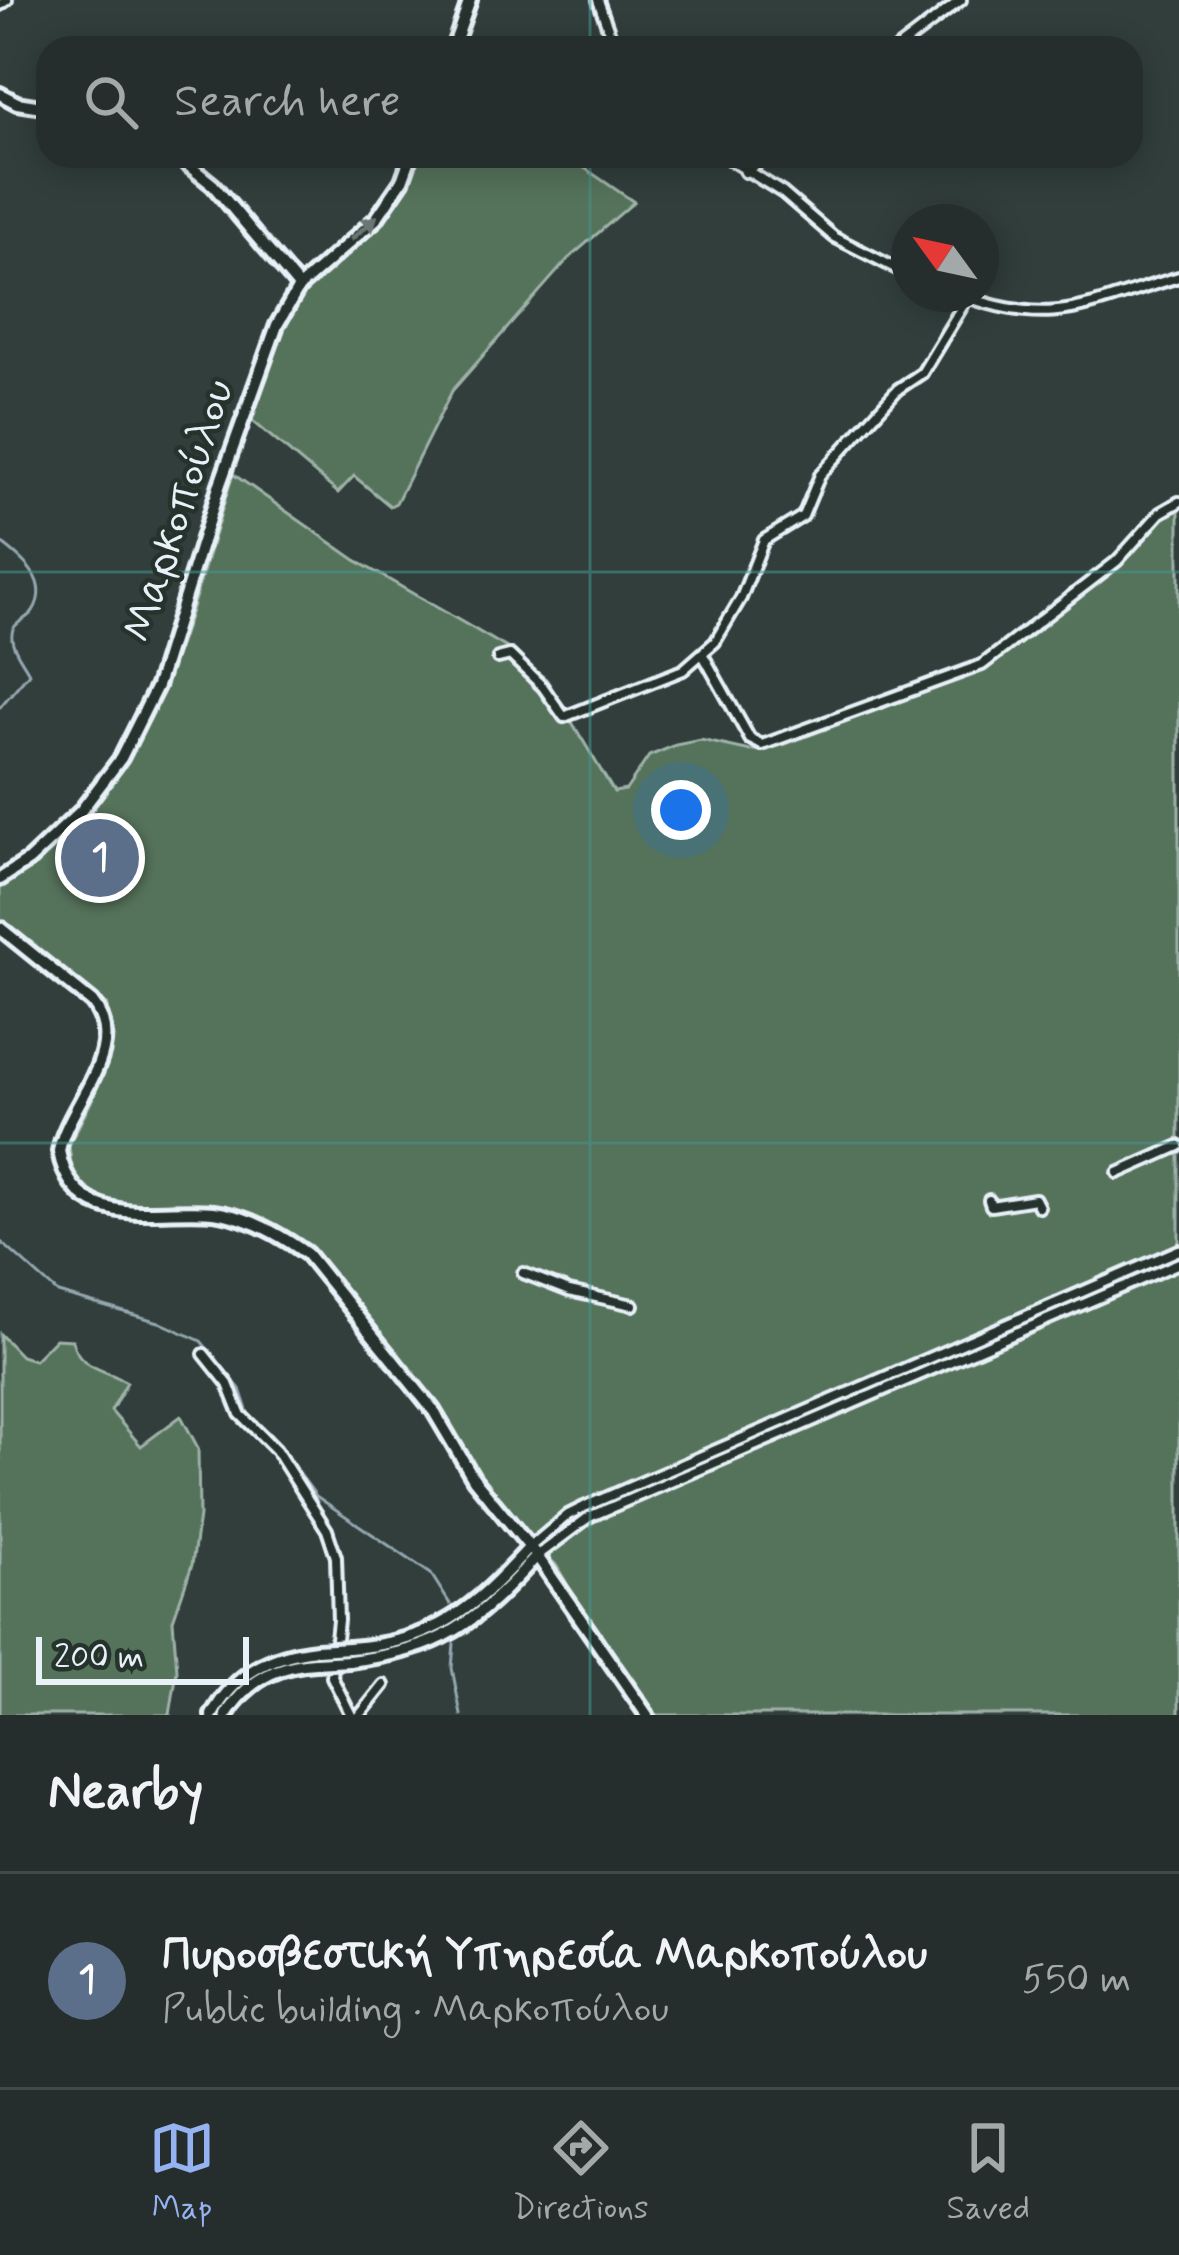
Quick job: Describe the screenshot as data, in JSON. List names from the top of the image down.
{
  "streets": {
    "main road": ["Μαρκοπούλου"]
  },
  "scale_bar": "200 m",
  "north": "top left",
  "page": {
    "search": "Search here",
    "pins": "1",
    "scale": "200 m",
    "heading": "Nearby",
    "list": [
      {
        "mark": "1",
        "name": "Πυροσβεστική Υπηρεσία Μαρκοπούλου",
        "note": "Public building · Μαρκοπούλου",
        "value": "550 m"
      }
    ],
    "nav": ["Map", "Directions", "Saved"]
  }
}
